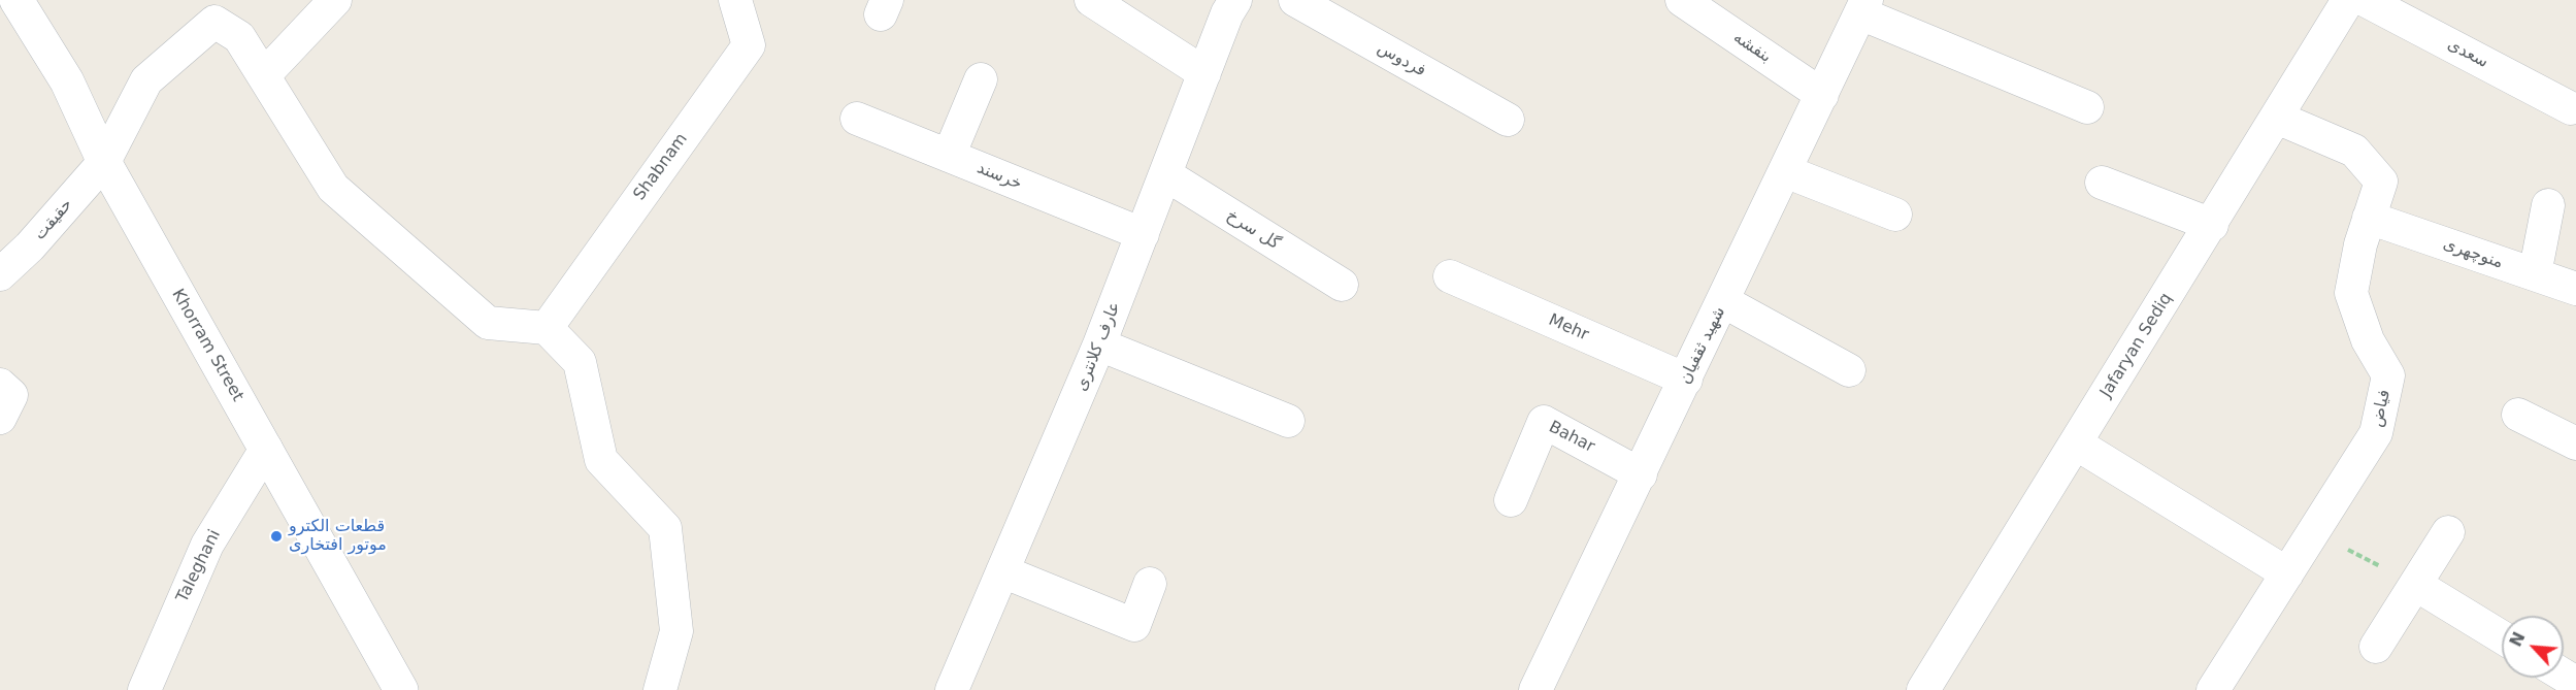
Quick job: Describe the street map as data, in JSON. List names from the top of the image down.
{
  "streets": {
    "main road": ["Khorram Street"],
    "street": [
      "بنفشه",
      "سعدی",
      "فردوس",
      "Shabnam",
      "خرسند",
      "حقیقت",
      "گل سرخ",
      "منوچهری",
      "Mehr",
      "شهید ثقفیان",
      "Jafaryan Sediq",
      "عارف کلانتری",
      "فیاض",
      "Bahar",
      "Taleghani"
    ]
  },
  "crossings": [
    ["بنفشه", "شهید ثقفیان"],
    ["خرسند", "عارف کلانتری"],
    ["حقیقت", "Khorram Street"],
    ["گل سرخ", "عارف کلانتری"],
    ["منوچهری", "فیاض"],
    ["Mehr", "شهید ثقفیان"],
    ["Khorram Street", "Taleghani"],
    ["شهید ثقفیان", "Bahar"],
    ["Jafaryan Sediq", "فیاض"]
  ],
  "places": ["قطعات الکترو موتور افتخاری"],
  "north": "top left"
}
